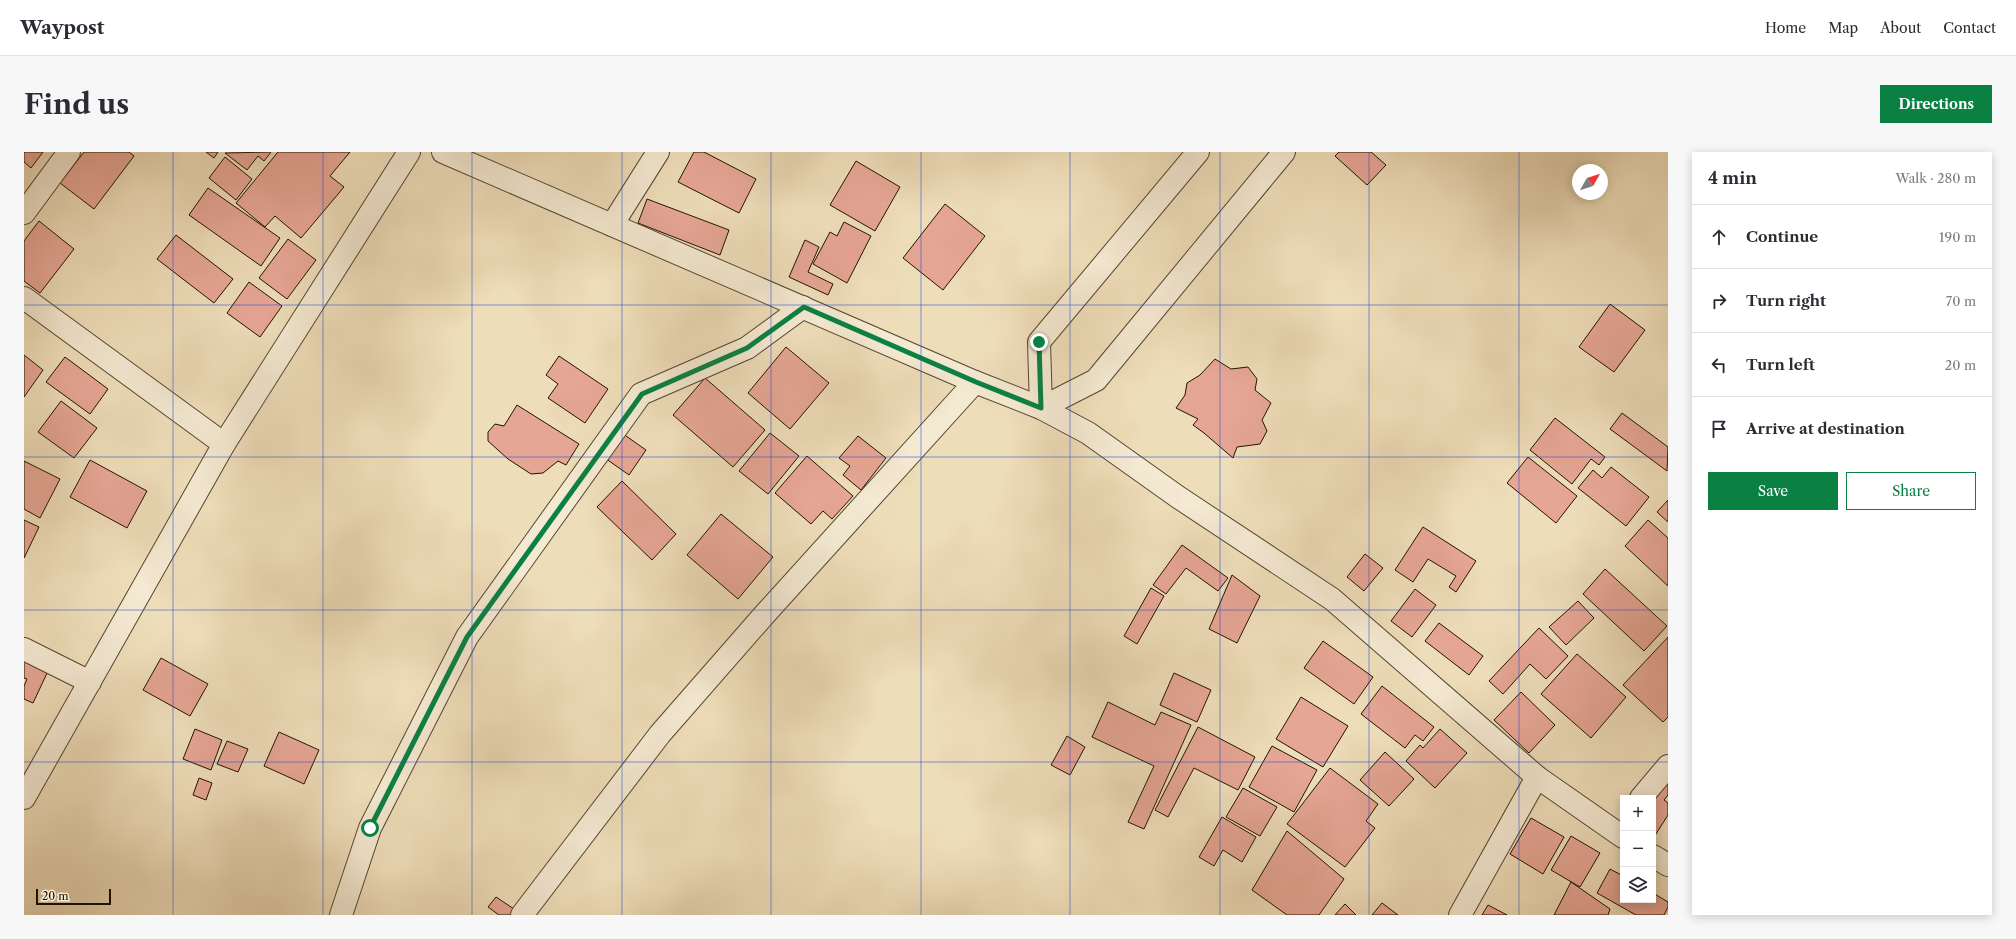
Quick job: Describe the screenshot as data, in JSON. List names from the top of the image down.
{
  "scale_bar": "20 m",
  "north": "top right",
  "page": {
    "header": "Waypost",
    "nav": [
      "Home",
      "Map",
      "About",
      "Contact"
    ],
    "buttons": [
      "Directions",
      ["Save", "Share"]
    ],
    "title": "Find us",
    "heading": ["4 min", "Walk · 280 m"],
    "list": [
      ["Continue", "190 m"],
      ["Turn right", "70 m"],
      ["Turn left", "20 m"],
      "Arrive at destination"
    ],
    "map_buttons": ["+", "−"],
    "scale": "20 m"
  }
}
